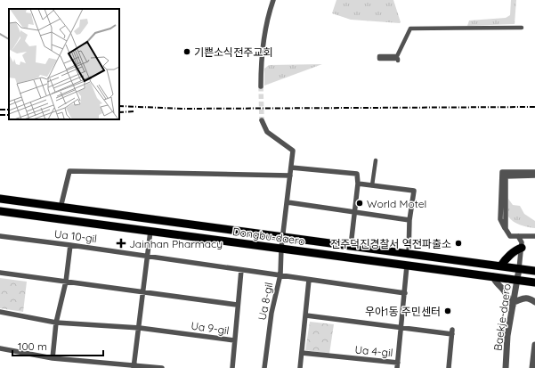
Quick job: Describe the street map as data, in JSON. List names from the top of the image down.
{
  "streets": {
    "main road": ["Dongbu-daero"],
    "street": [
      "Ua 10-gil",
      "Ua 8-gil",
      "Baekje-daero",
      "Ua 9-gil",
      "Ua 4-gil"
    ]
  },
  "crossings": [
    ["Ua 10-gil", "Ua 8-gil"],
    ["Ua 10-gil", "Ua 9-gil"],
    ["Ua 10-gil", "Ua 4-gil"],
    ["Dongbu-daero", "Ua 8-gil"],
    ["Dongbu-daero", "Baekje-daero"],
    ["Dongbu-daero", "Ua 4-gil"]
  ],
  "places": {
    "other": [
      "기쁜소식전주교회",
      "World Motel",
      "전주덕진경찰서 역전파출소",
      "우아1동 주민센터"
    ],
    "health": ["Jainhan Pharmacy"]
  },
  "scale_bar": "100 m"
}
